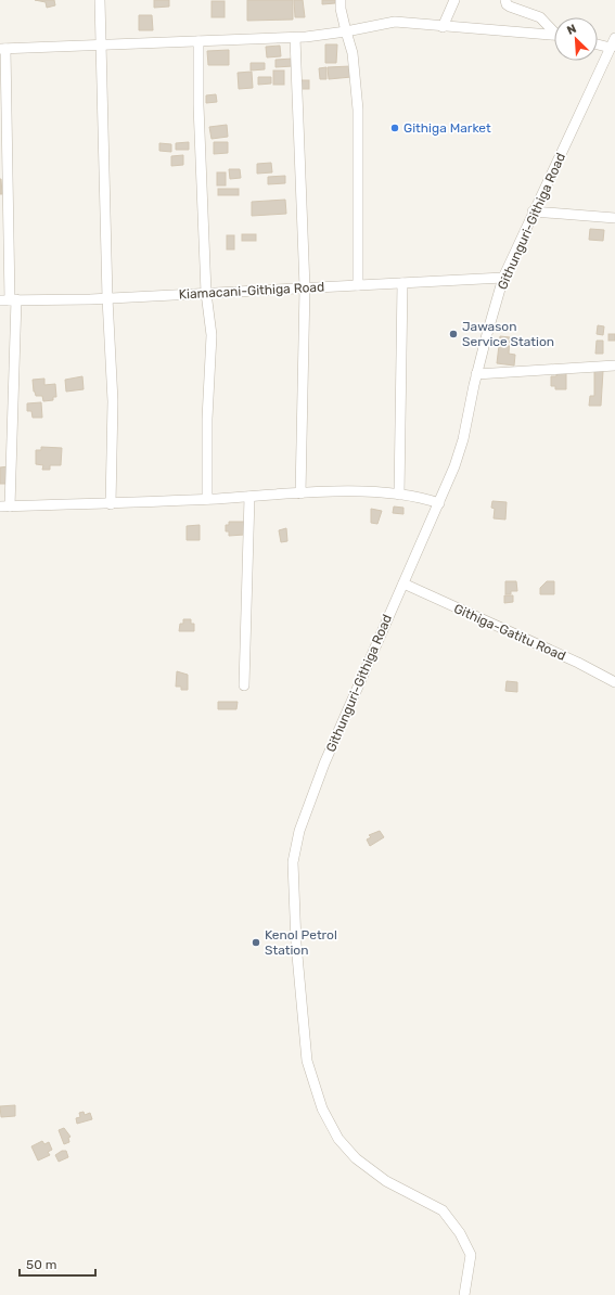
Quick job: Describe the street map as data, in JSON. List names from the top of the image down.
{
  "streets": {
    "street": ["Githunguri-Githiga Road", "Kiamacani-Githiga Road", "Githiga-Gatitu Road"]
  },
  "crossings": [
    ["Githunguri-Githiga Road", "Kiamacani-Githiga Road"],
    ["Githunguri-Githiga Road", "Githiga-Gatitu Road"]
  ],
  "places": ["Githiga Market", "Jawason Service Station", "Kenol Petrol Station"],
  "scale_bar": "50 m",
  "north": "top left"
}
